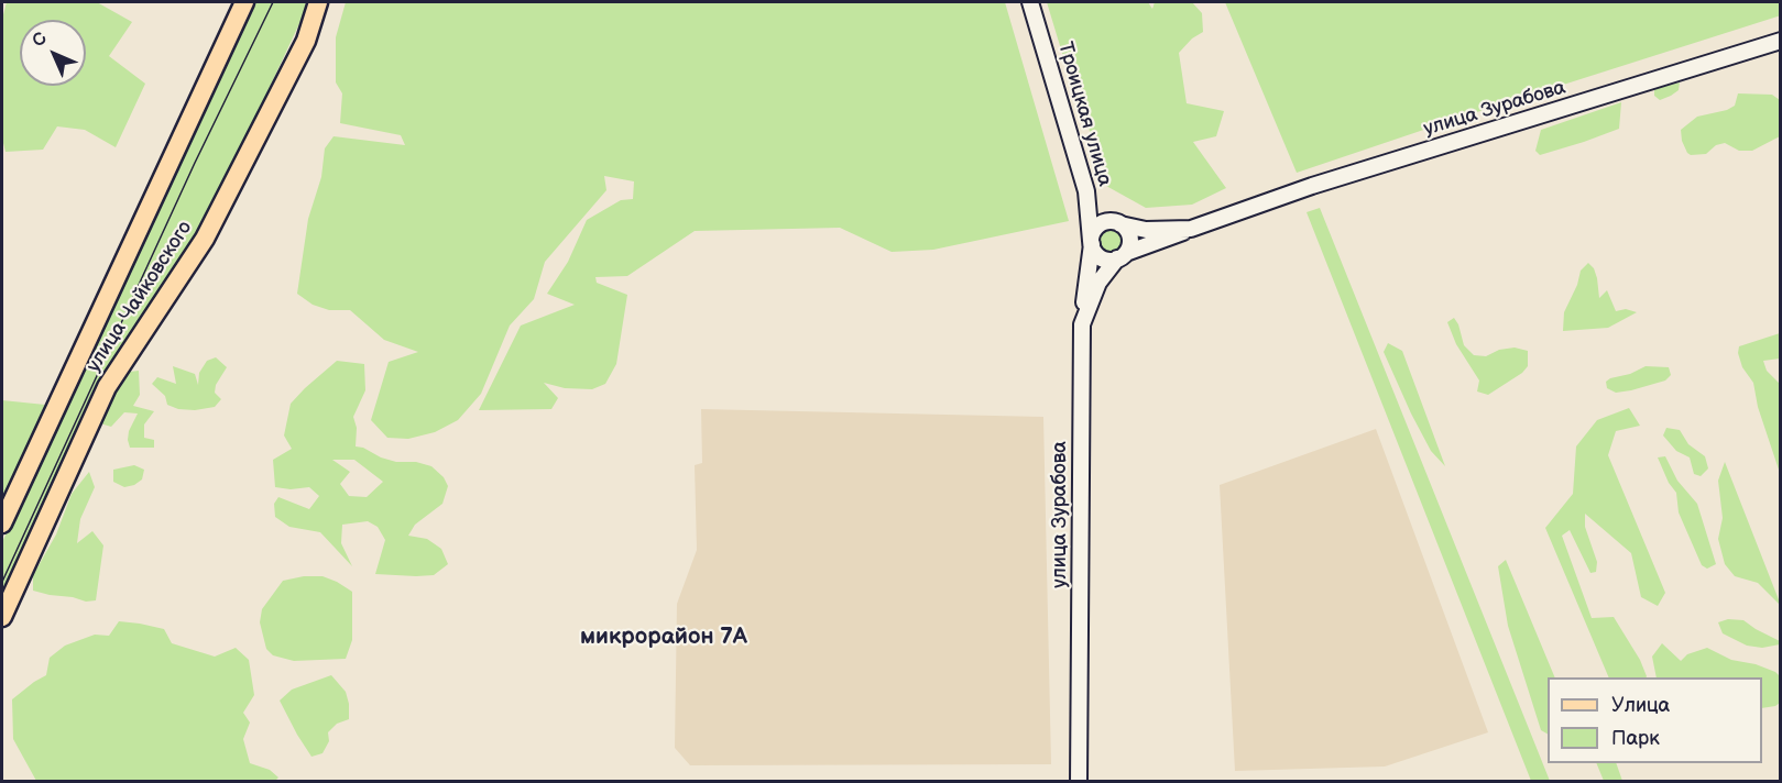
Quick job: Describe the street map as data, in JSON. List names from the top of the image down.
{
  "streets": {
    "main road": ["улица Чайковского"],
    "street": ["улица Зурабова", "Троицкая улица"]
  },
  "crossings": [
    ["улица Зурабова", "Троицкая улица"]
  ],
  "districts": ["микрорайон 7А"],
  "legend": ["Улица", "Парк"],
  "north": "top left"
}
